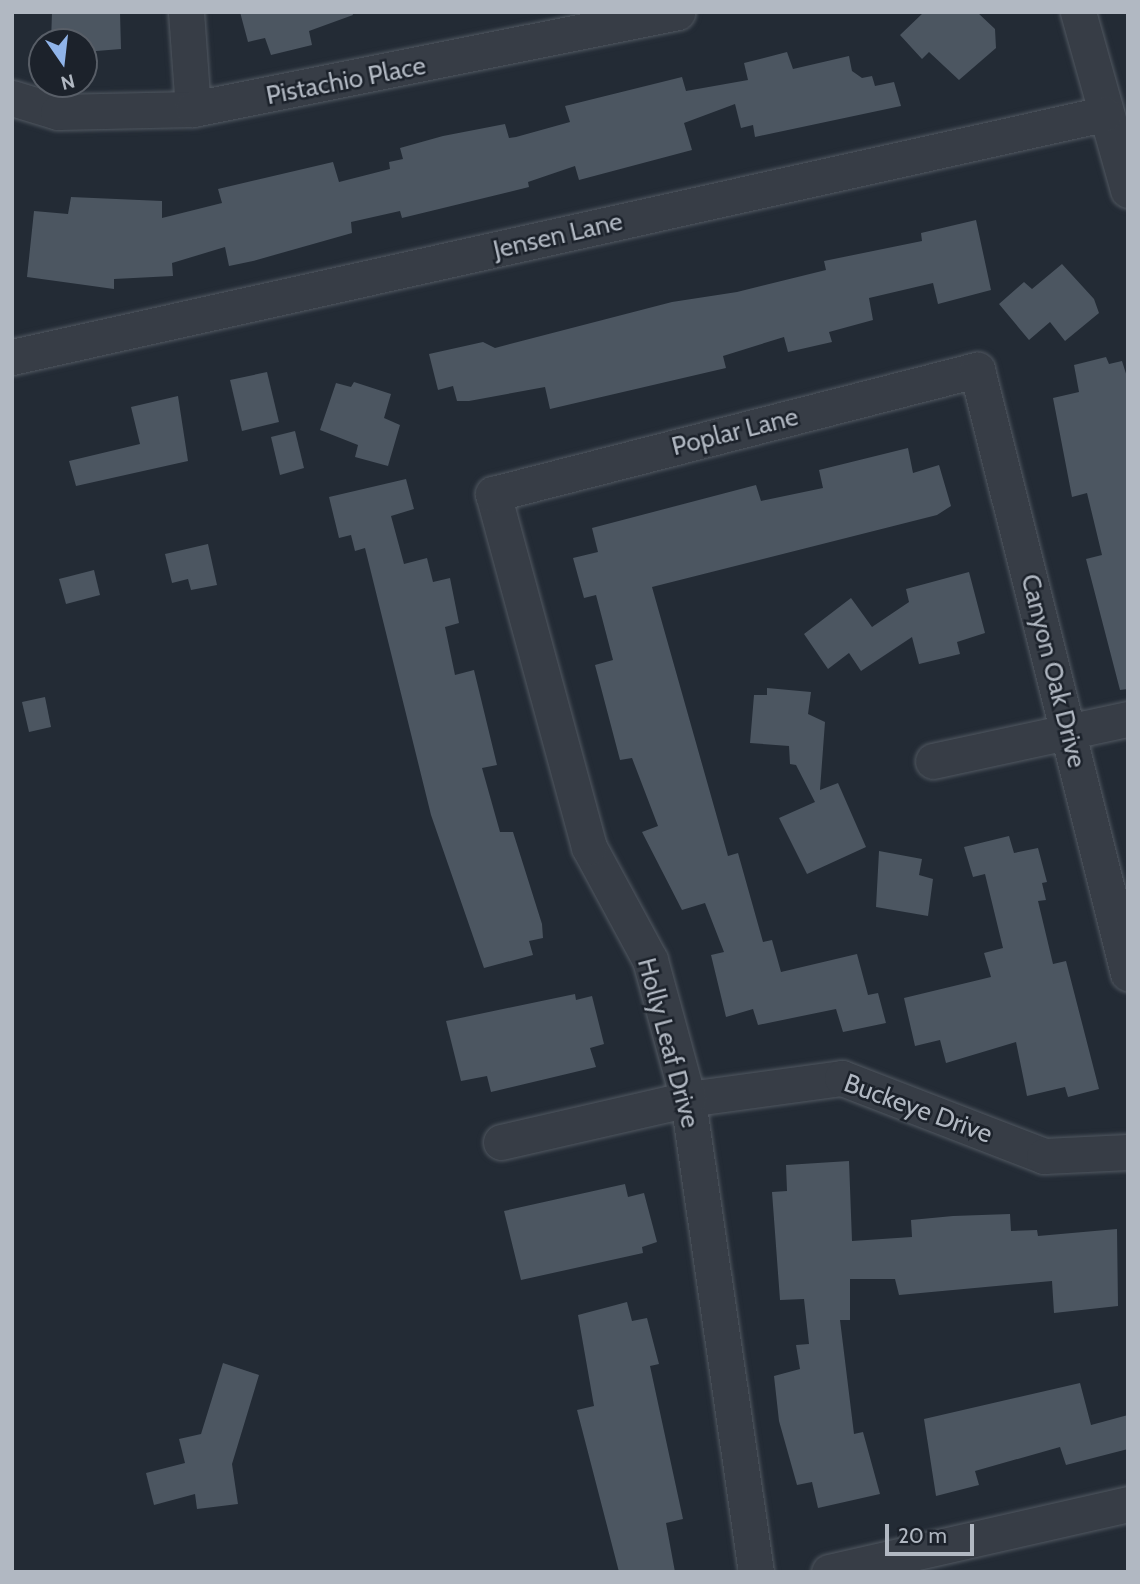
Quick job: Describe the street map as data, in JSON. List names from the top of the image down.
{
  "streets": {
    "street": [
      "Pistachio Place",
      "Jensen Lane",
      "Poplar Lane",
      "Canyon Oak Drive",
      "Holly Leaf Drive",
      "Buckeye Drive"
    ]
  },
  "crossings": [
    ["Poplar Lane", "Canyon Oak Drive"],
    ["Poplar Lane", "Holly Leaf Drive"],
    ["Holly Leaf Drive", "Buckeye Drive"]
  ],
  "scale_bar": "20 m",
  "north": "bottom"
}
